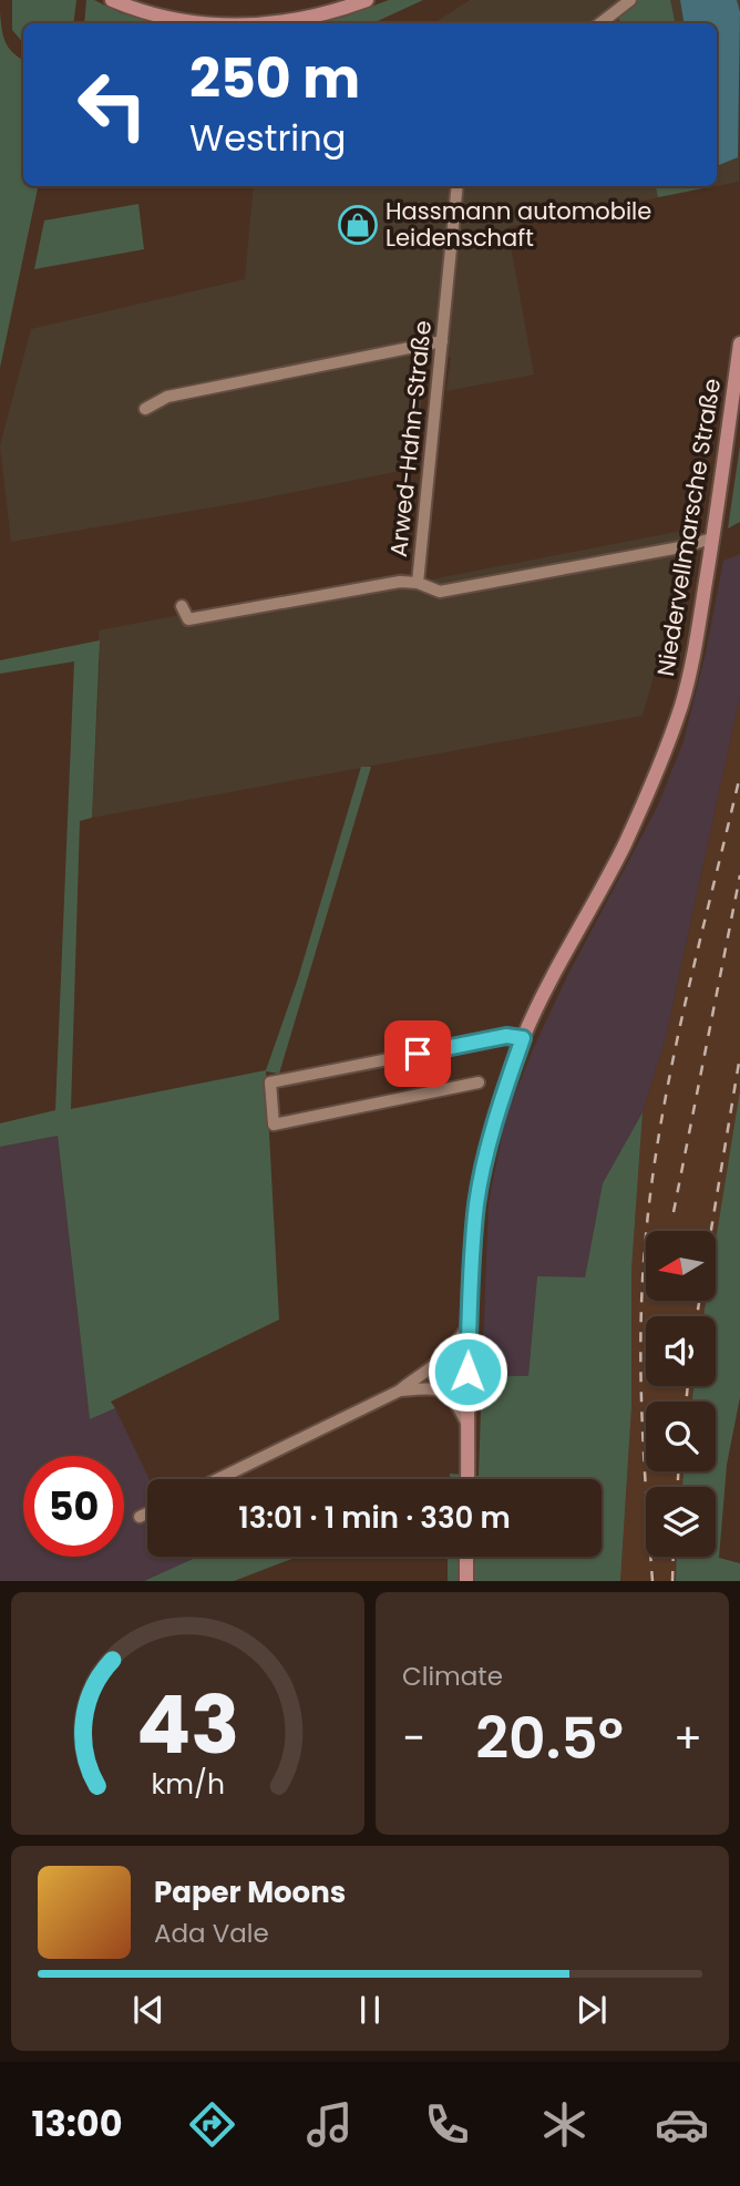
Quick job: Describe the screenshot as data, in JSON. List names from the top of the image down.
{
  "streets": {
    "main road": ["Niedervellmarsche Straße"],
    "street": ["Arwed-Hahn-Straße"]
  },
  "crossings": [
    ["Arwed-Hahn-Straße", "Niedervellmarsche Straße"]
  ],
  "places": {
    "shop": ["Hassmann automobile Leidenschaft"]
  },
  "north": "left",
  "page": {
    "turn": ["250 m", "Westring"],
    "limit": "50",
    "trip": "13:01 · 1 min · 330 m",
    "tile": "Climate",
    "heat": ["−", "20.5°", "+"],
    "song": ["Paper Moons", "Ada Vale"],
    "tabs": "13:00",
    "gauge": ["43", "km/h"]
  }
}
